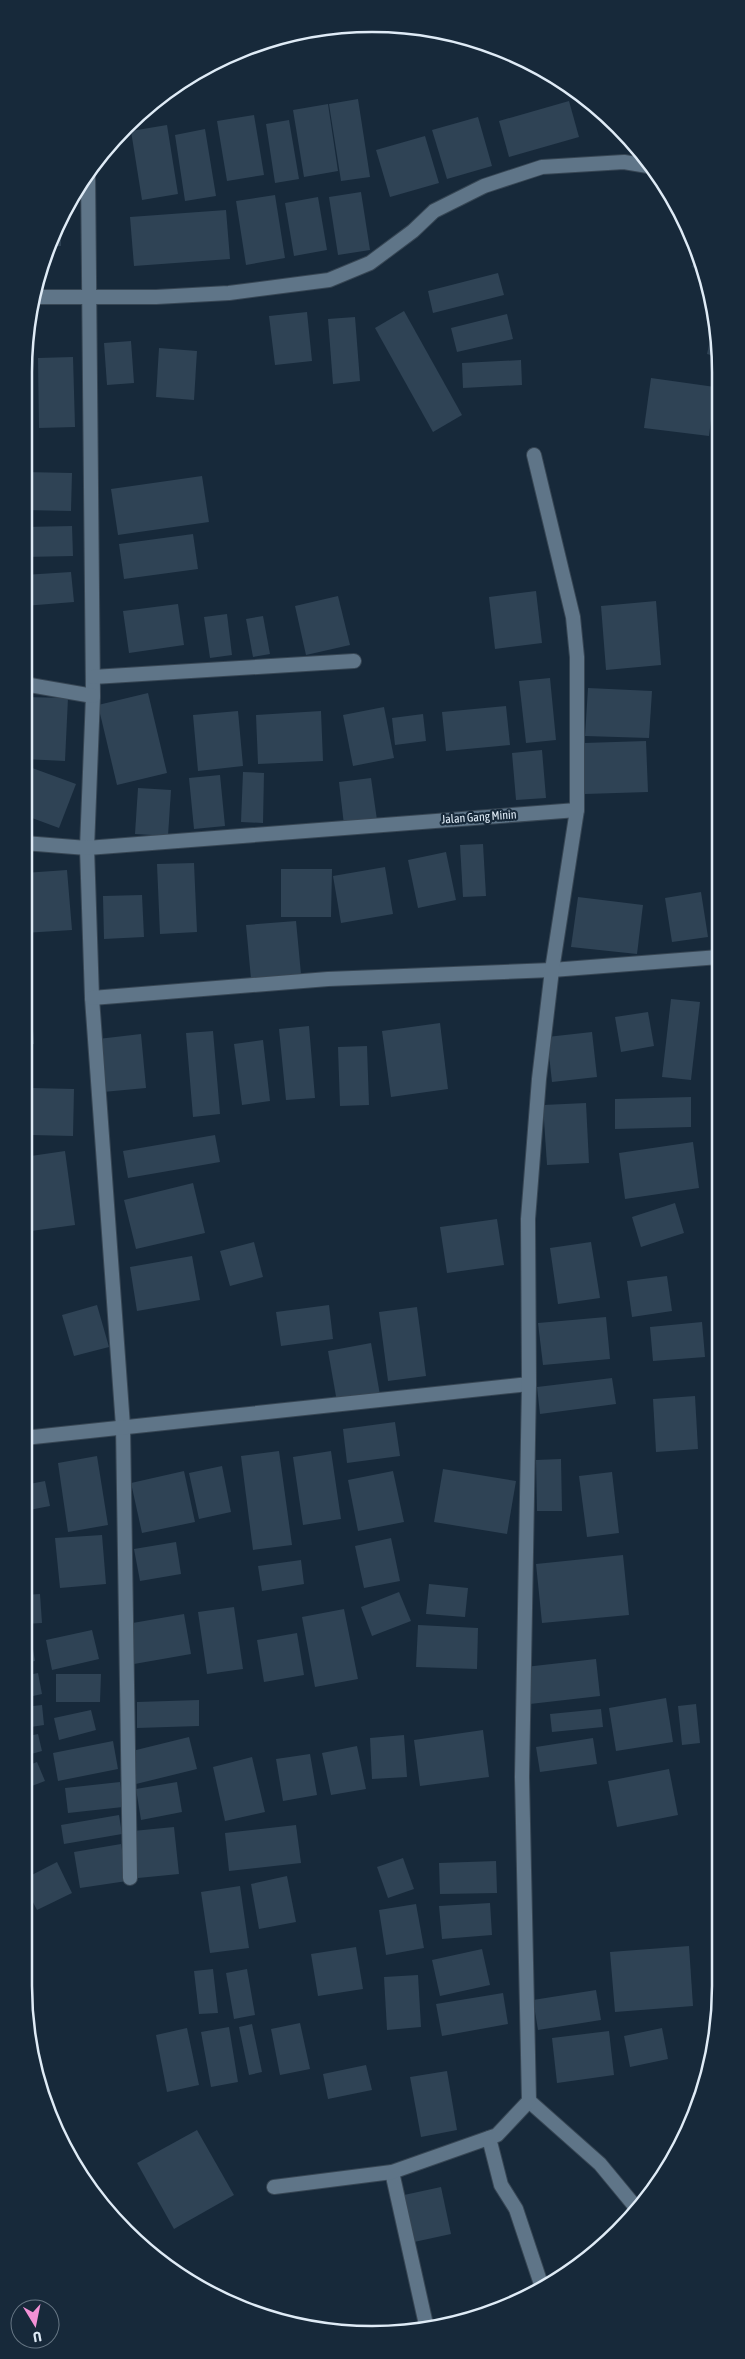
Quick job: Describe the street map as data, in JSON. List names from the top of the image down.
{
  "streets": {
    "street": ["Jalan Gang Minin"]
  },
  "north": "bottom"
}
